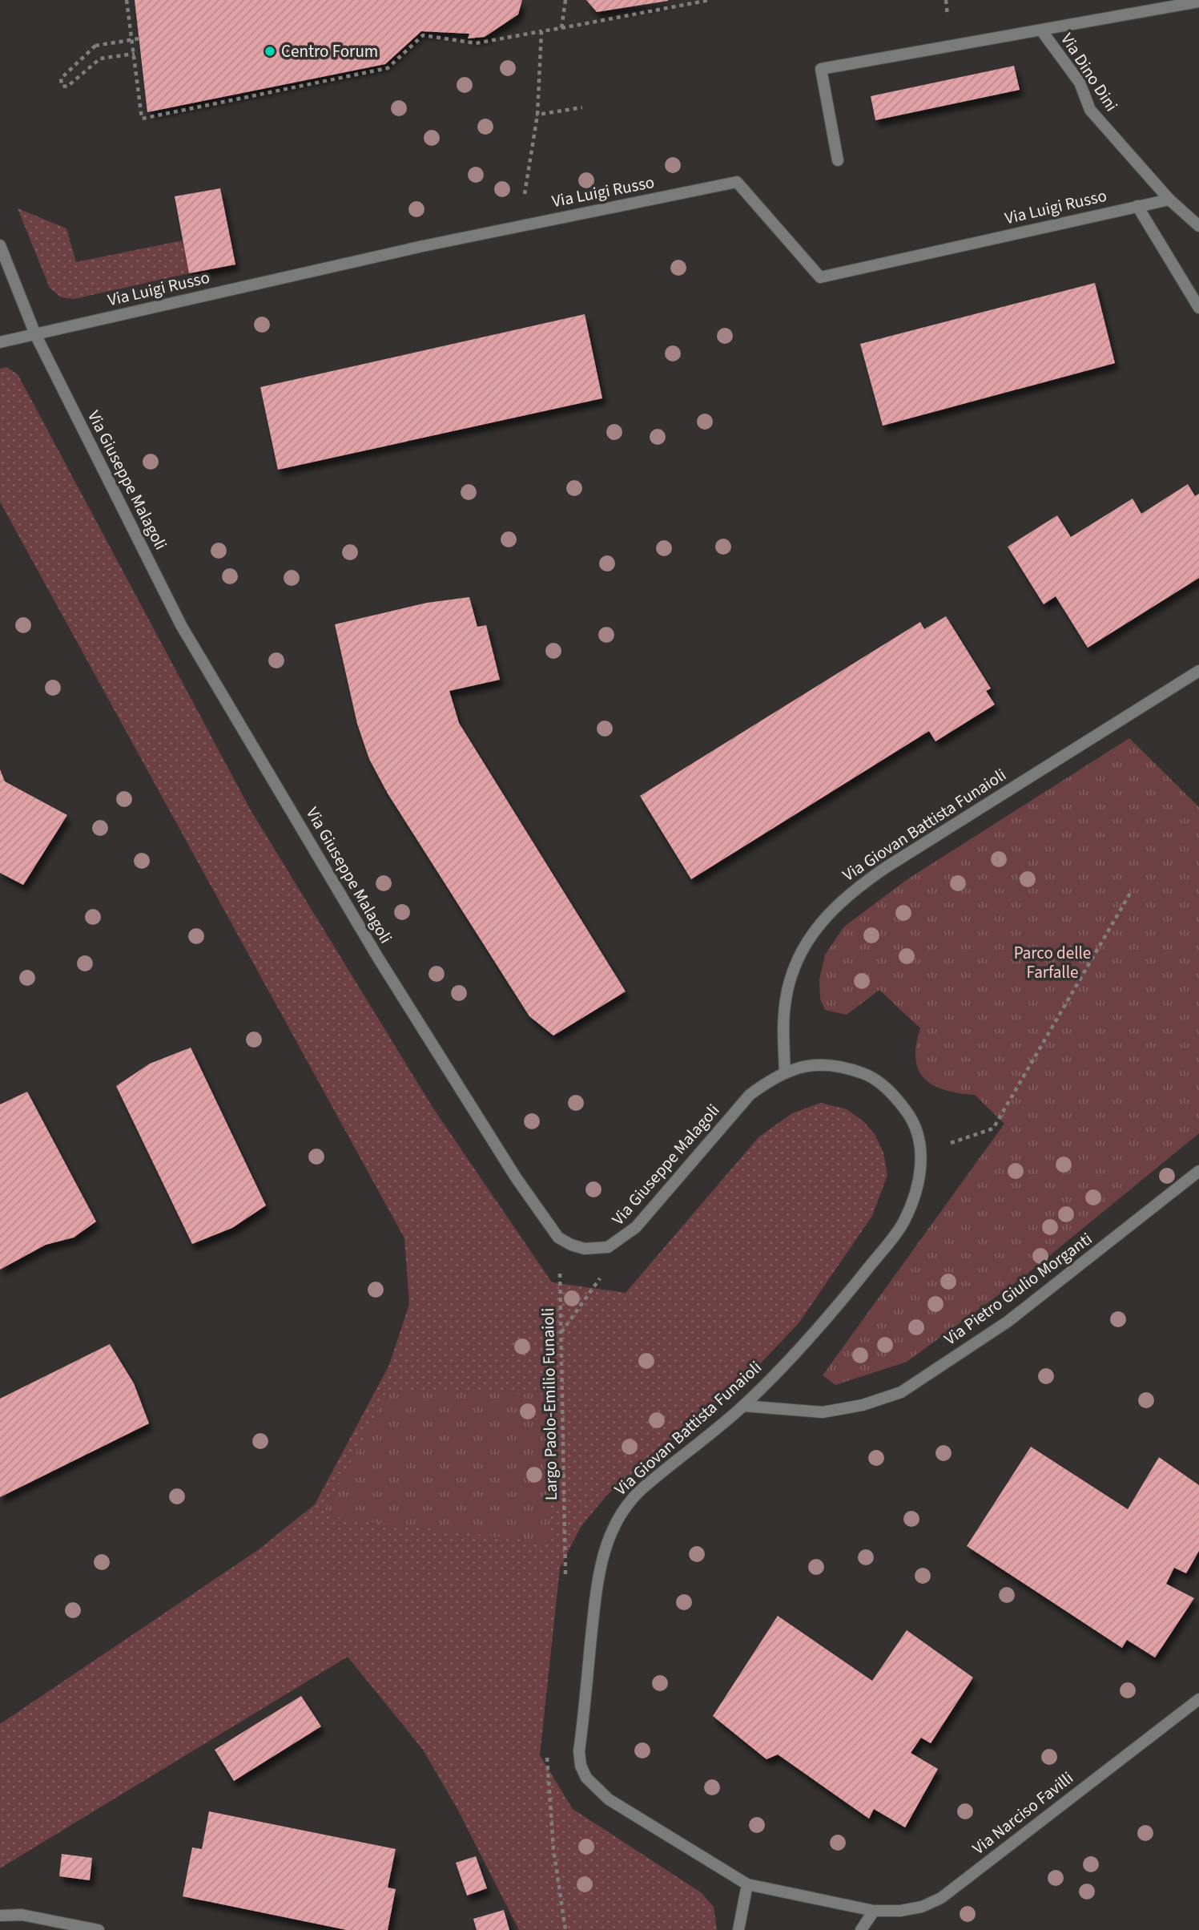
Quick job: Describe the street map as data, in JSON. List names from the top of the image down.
{
  "streets": {
    "street": [
      "Via Dino Dini",
      "Via Luigi Russo",
      "Via Giuseppe Malagoli",
      "Via Giovan Battista Funaioli",
      "Via Pietro Giulio Morganti",
      "Via Narciso Favilli"
    ],
    "path": ["Largo Paolo-Emilio Funaioli"]
  },
  "crossings": [
    ["Via Dino Dini", "Via Luigi Russo"],
    ["Via Luigi Russo", "Via Giuseppe Malagoli"],
    ["Via Giuseppe Malagoli", "Via Giovan Battista Funaioli"],
    ["Via Giuseppe Malagoli", "Largo Paolo-Emilio Funaioli"],
    ["Via Giovan Battista Funaioli", "Via Pietro Giulio Morganti"],
    ["Via Giovan Battista Funaioli", "Via Narciso Favilli"]
  ],
  "parks": ["Parco delle Farfalle"],
  "places": ["Centro Forum"]
}
